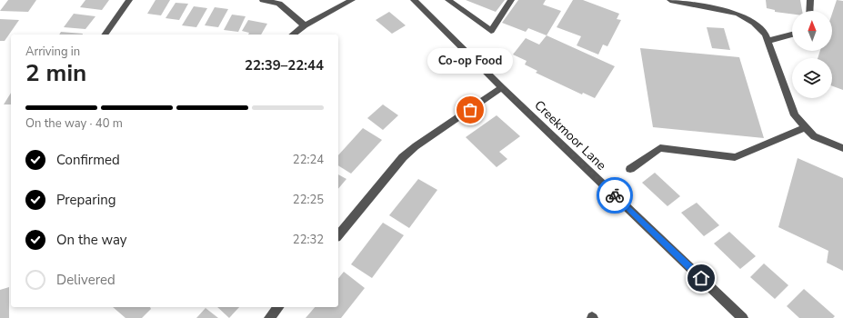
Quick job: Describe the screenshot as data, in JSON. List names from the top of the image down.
{
  "streets": {
    "street": ["Creekmoor Lane"]
  },
  "places": ["Co-op Food"],
  "north": "top",
  "page": {
    "heading": ["2 min", "Arriving in", "22:39–22:44"],
    "bubble": "Co-op Food",
    "bar": "On the way · 40 m",
    "list": [
      ["Confirmed", "22:24"],
      ["Preparing", "22:25"],
      ["On the way", "22:32"],
      "Delivered"
    ]
  }
}
